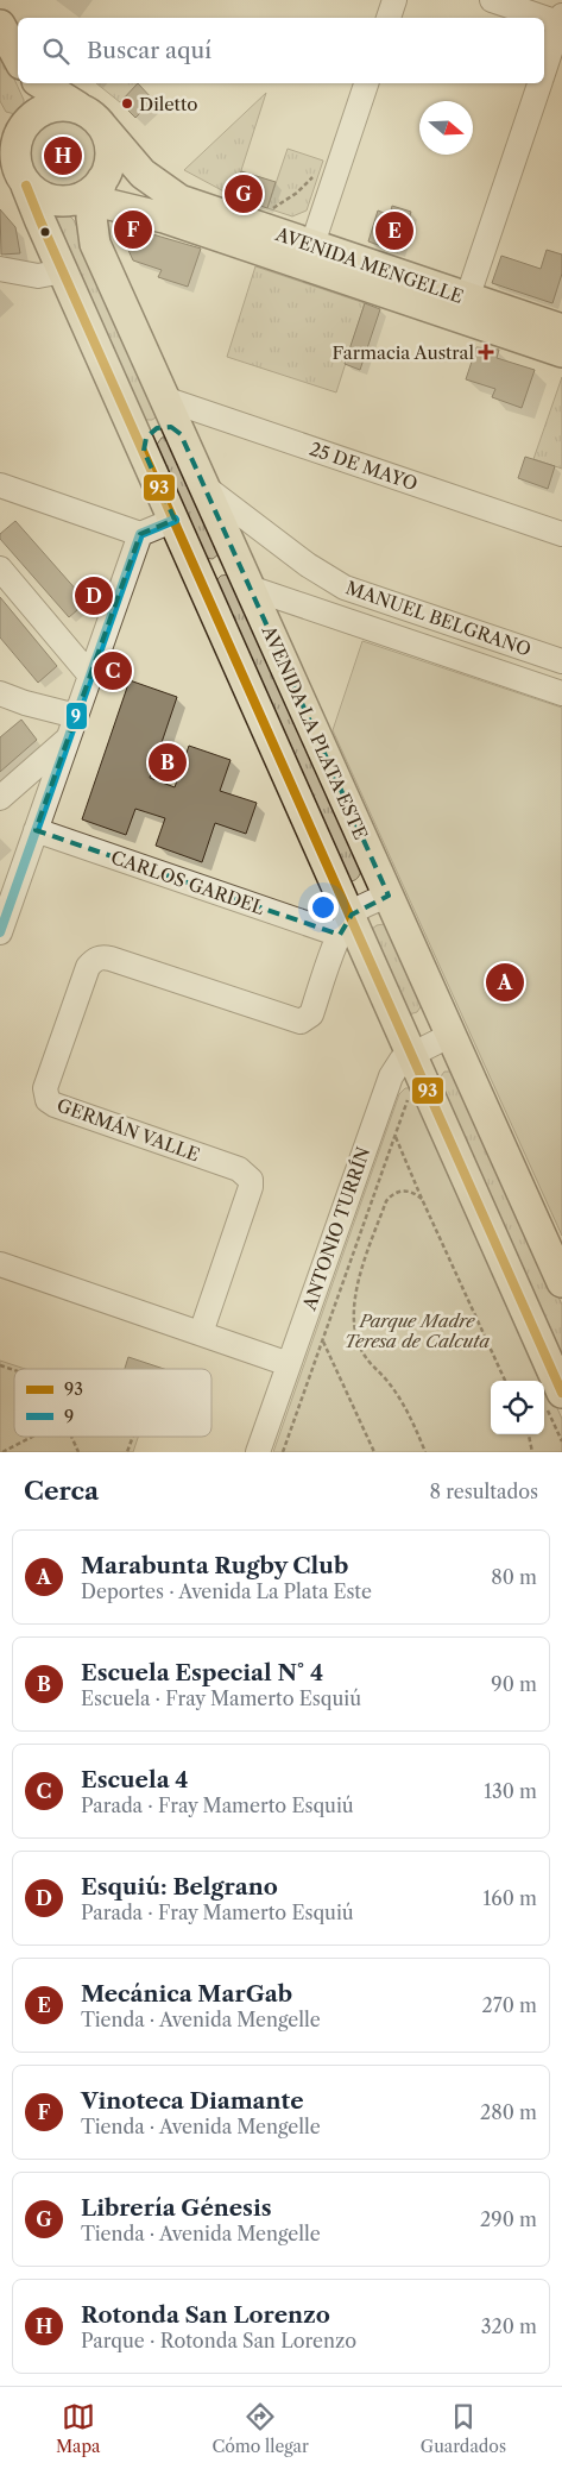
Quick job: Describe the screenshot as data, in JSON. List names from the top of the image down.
{
  "streets": {
    "main road": ["AVENIDA MENGELLE", "AVENIDA LA PLATA ESTE"],
    "street": [
      "25 DE MAYO",
      "MANUEL BELGRANO",
      "CARLOS GARDEL",
      "GERMÁN VALLE",
      "ANTONIO TURRÍN"
    ]
  },
  "crossings": [
    ["AVENIDA MENGELLE", "AVENIDA LA PLATA ESTE"],
    ["25 DE MAYO", "AVENIDA LA PLATA ESTE"],
    ["MANUEL BELGRANO", "AVENIDA LA PLATA ESTE"],
    ["AVENIDA LA PLATA ESTE", "ANTONIO TURRÍN"],
    ["CARLOS GARDEL", "GERMÁN VALLE"]
  ],
  "parks": ["Parque Madre Teresa de Calcuta"],
  "places": {
    "other": ["Diletto"],
    "health": ["Farmacia Austral"]
  },
  "lines": ["transit line 93", "transit line 9"],
  "legend": ["93", "9"],
  "north": "right",
  "page": {
    "search": "Buscar aquí",
    "pins": [
      "H",
      "G",
      "F",
      "E",
      "D",
      "C",
      "B",
      "A"
    ],
    "heading": ["Cerca", "8 resultados"],
    "list": [
      {
        "mark": "A",
        "name": "Marabunta Rugby Club",
        "note": "Deportes · Avenida La Plata Este",
        "value": "80 m"
      },
      {
        "mark": "B",
        "name": "Escuela Especial N° 4",
        "note": "Escuela · Fray Mamerto Esquiú",
        "value": "90 m"
      },
      {
        "mark": "C",
        "name": "Escuela 4",
        "note": "Parada · Fray Mamerto Esquiú",
        "value": "130 m"
      },
      {
        "mark": "D",
        "name": "Esquiú: Belgrano",
        "note": "Parada · Fray Mamerto Esquiú",
        "value": "160 m"
      },
      {
        "mark": "E",
        "name": "Mecánica MarGab",
        "note": "Tienda · Avenida Mengelle",
        "value": "270 m"
      },
      {
        "mark": "F",
        "name": "Vinoteca Diamante",
        "note": "Tienda · Avenida Mengelle",
        "value": "280 m"
      },
      {
        "mark": "G",
        "name": "Librería Génesis",
        "note": "Tienda · Avenida Mengelle",
        "value": "290 m"
      },
      {
        "mark": "H",
        "name": "Rotonda San Lorenzo",
        "note": "Parque · Rotonda San Lorenzo",
        "value": "320 m"
      }
    ],
    "nav": ["Mapa", "Cómo llegar", "Guardados"]
  }
}
